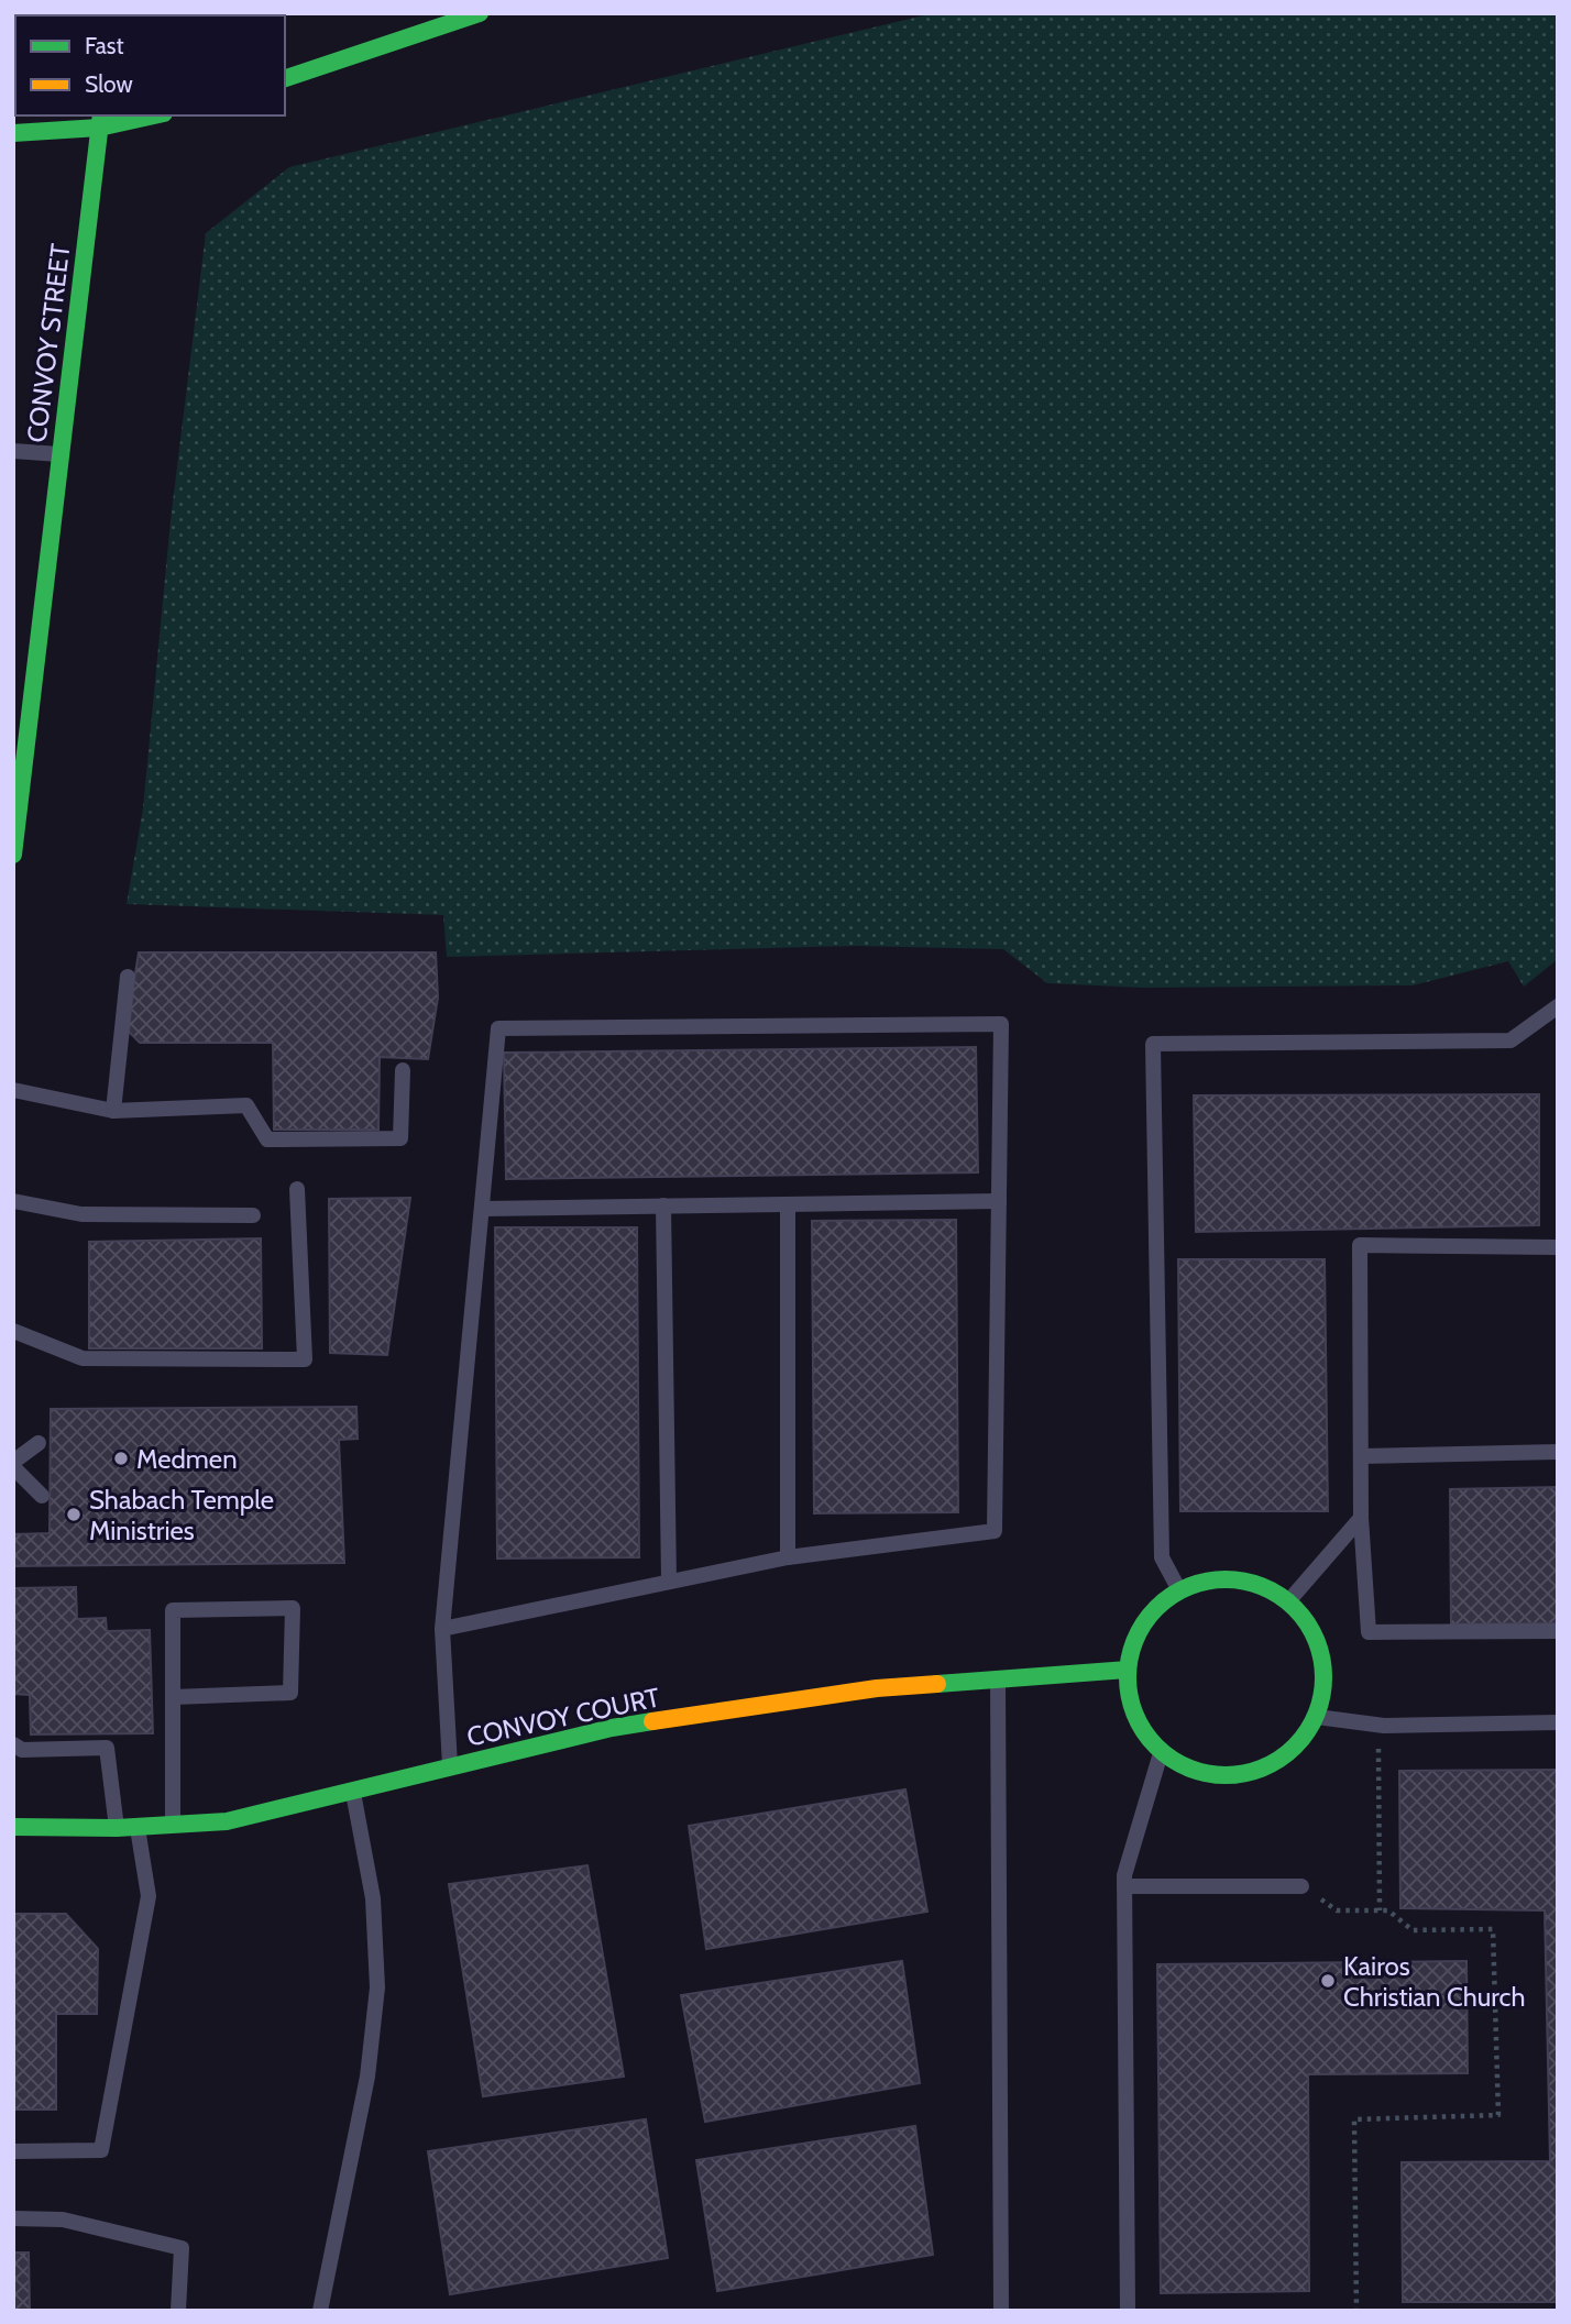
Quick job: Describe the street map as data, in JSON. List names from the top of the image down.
{
  "streets": {
    "main road": ["CONVOY STREET", "CONVOY COURT"]
  },
  "places": ["Medmen", "Shabach Temple Ministries", "Kairos Christian Church"],
  "legend": ["Fast", "Slow"]
}
